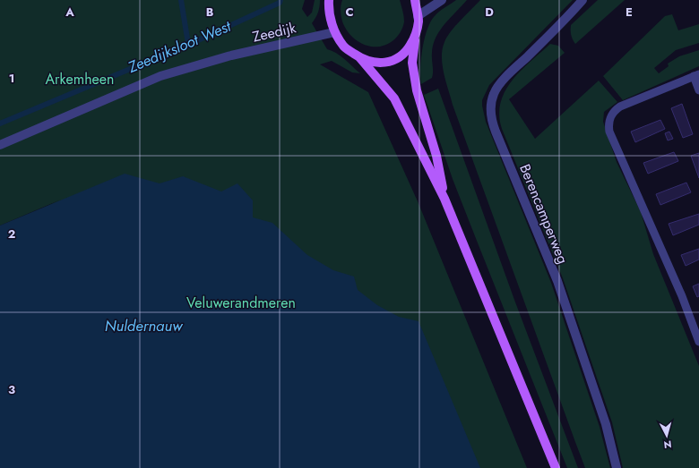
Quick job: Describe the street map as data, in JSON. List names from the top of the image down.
{
  "streets": {
    "street": ["Zeedijk", "Berencamperweg"]
  },
  "water": ["Zeedijksloot West", "Nuldernauw"],
  "parks": ["Arkemheen", "Veluwerandmeren"],
  "north": "bottom",
  "grid": {
    "columns": [
      "A",
      "B",
      "C",
      "D",
      "E"
    ],
    "rows": ["1", "2", "3"]
  }
}
